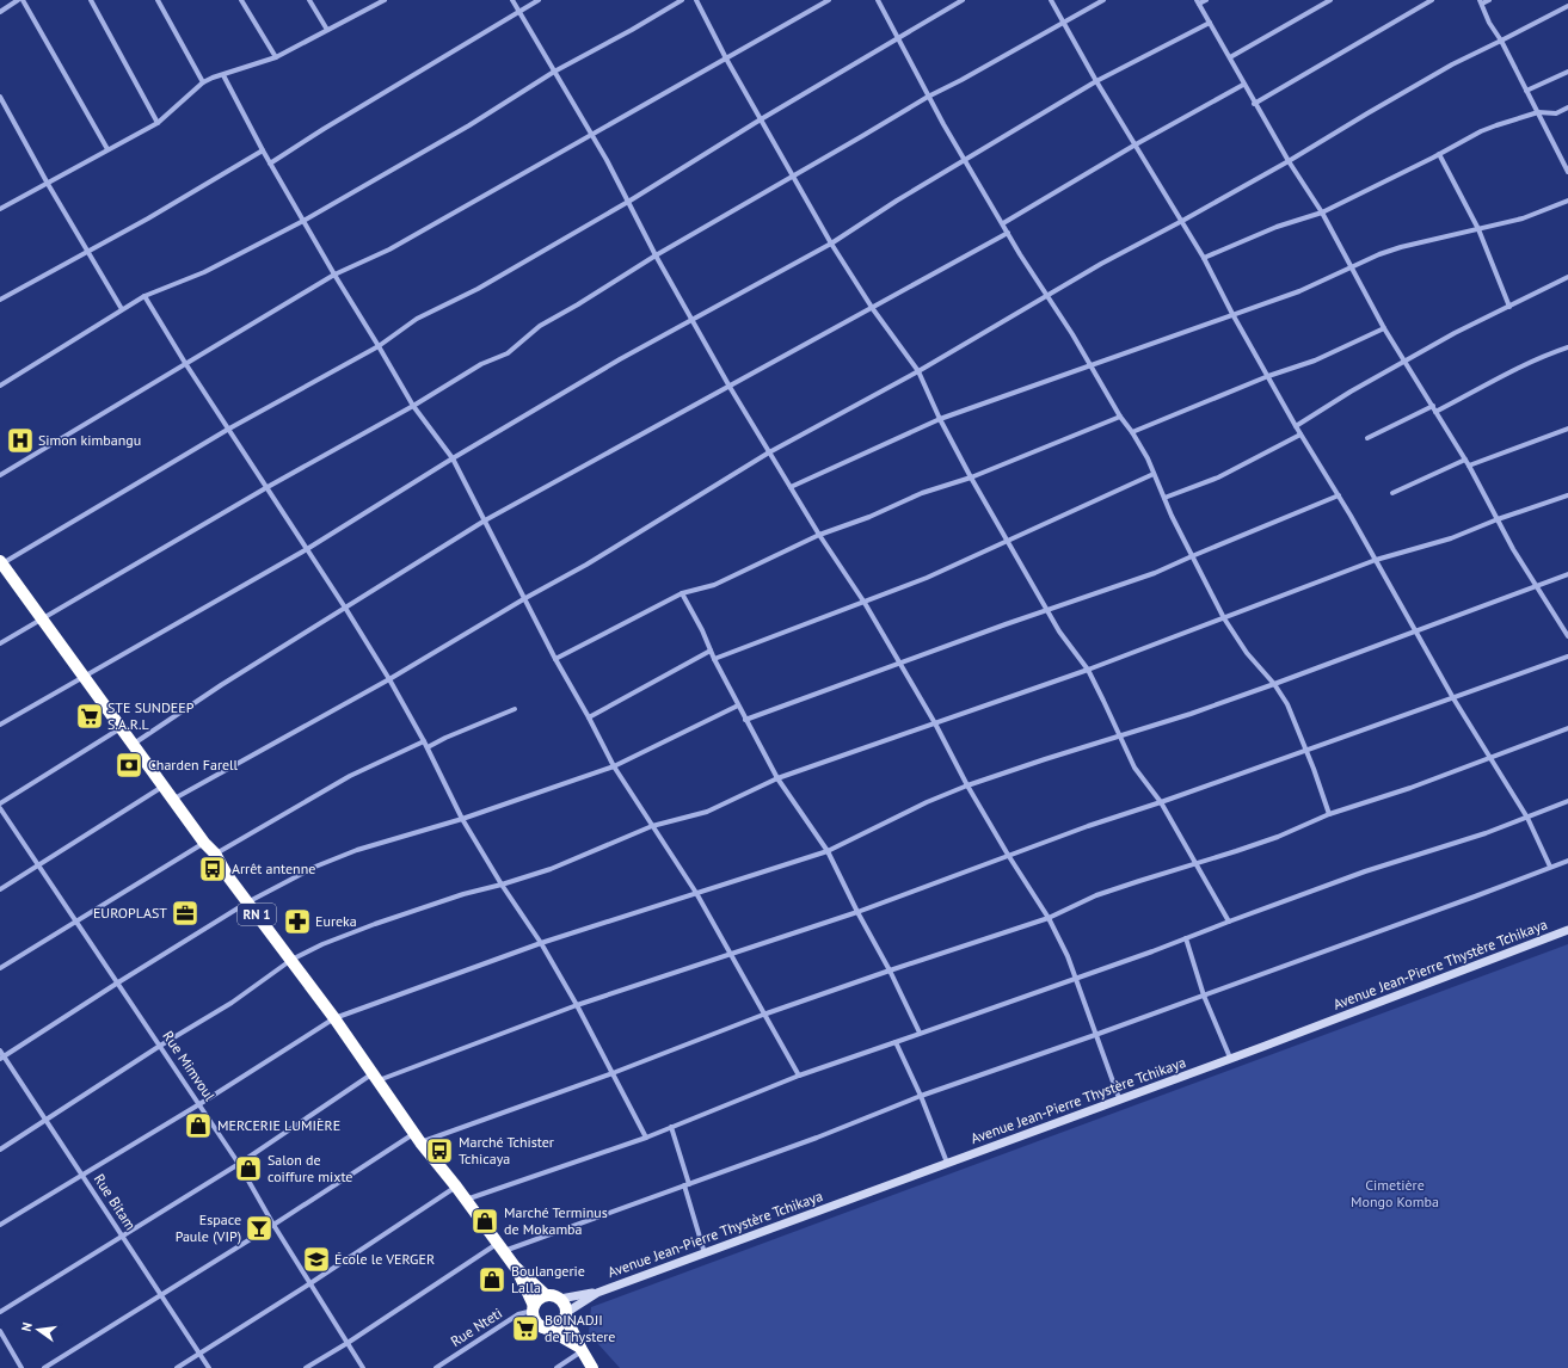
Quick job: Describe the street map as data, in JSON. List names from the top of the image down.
{
  "streets": {
    "highway": ["RN 1"],
    "street": [
      "Avenue Jean-Pierre Thystère Tchikaya",
      "Rue Mimvoul",
      "Rue Bitam",
      "Rue Nteti"
    ]
  },
  "crossings": [
    ["RN 1", "Avenue Jean-Pierre Thystère Tchikaya"],
    ["RN 1", "Rue Nteti"],
    ["Avenue Jean-Pierre Thystère Tchikaya", "Rue Nteti"]
  ],
  "parks": ["Cimetière Mongo Komba"],
  "places": {
    "hospital": ["Simon kimbangu"],
    "supermarket": ["STE SUNDEEP S.A.R.L", "BOINADJI de Thystere"],
    "bank": ["Charden Farell"],
    "bus stop": ["Arrêt antenne", "Marché Tchister Tchicaya"],
    "office": ["EUROPLAST"],
    "pharmacy": ["Eureka"],
    "shop": [
      "MERCERIE LUMIÈRE",
      "Salon de coiffure mixte",
      "Marché Terminus de Mokamba",
      "Boulangerie Lalla"
    ],
    "bar": ["Espace Paule (VIP)"],
    "school or university": ["École le VERGER"]
  },
  "north": "left"
}
